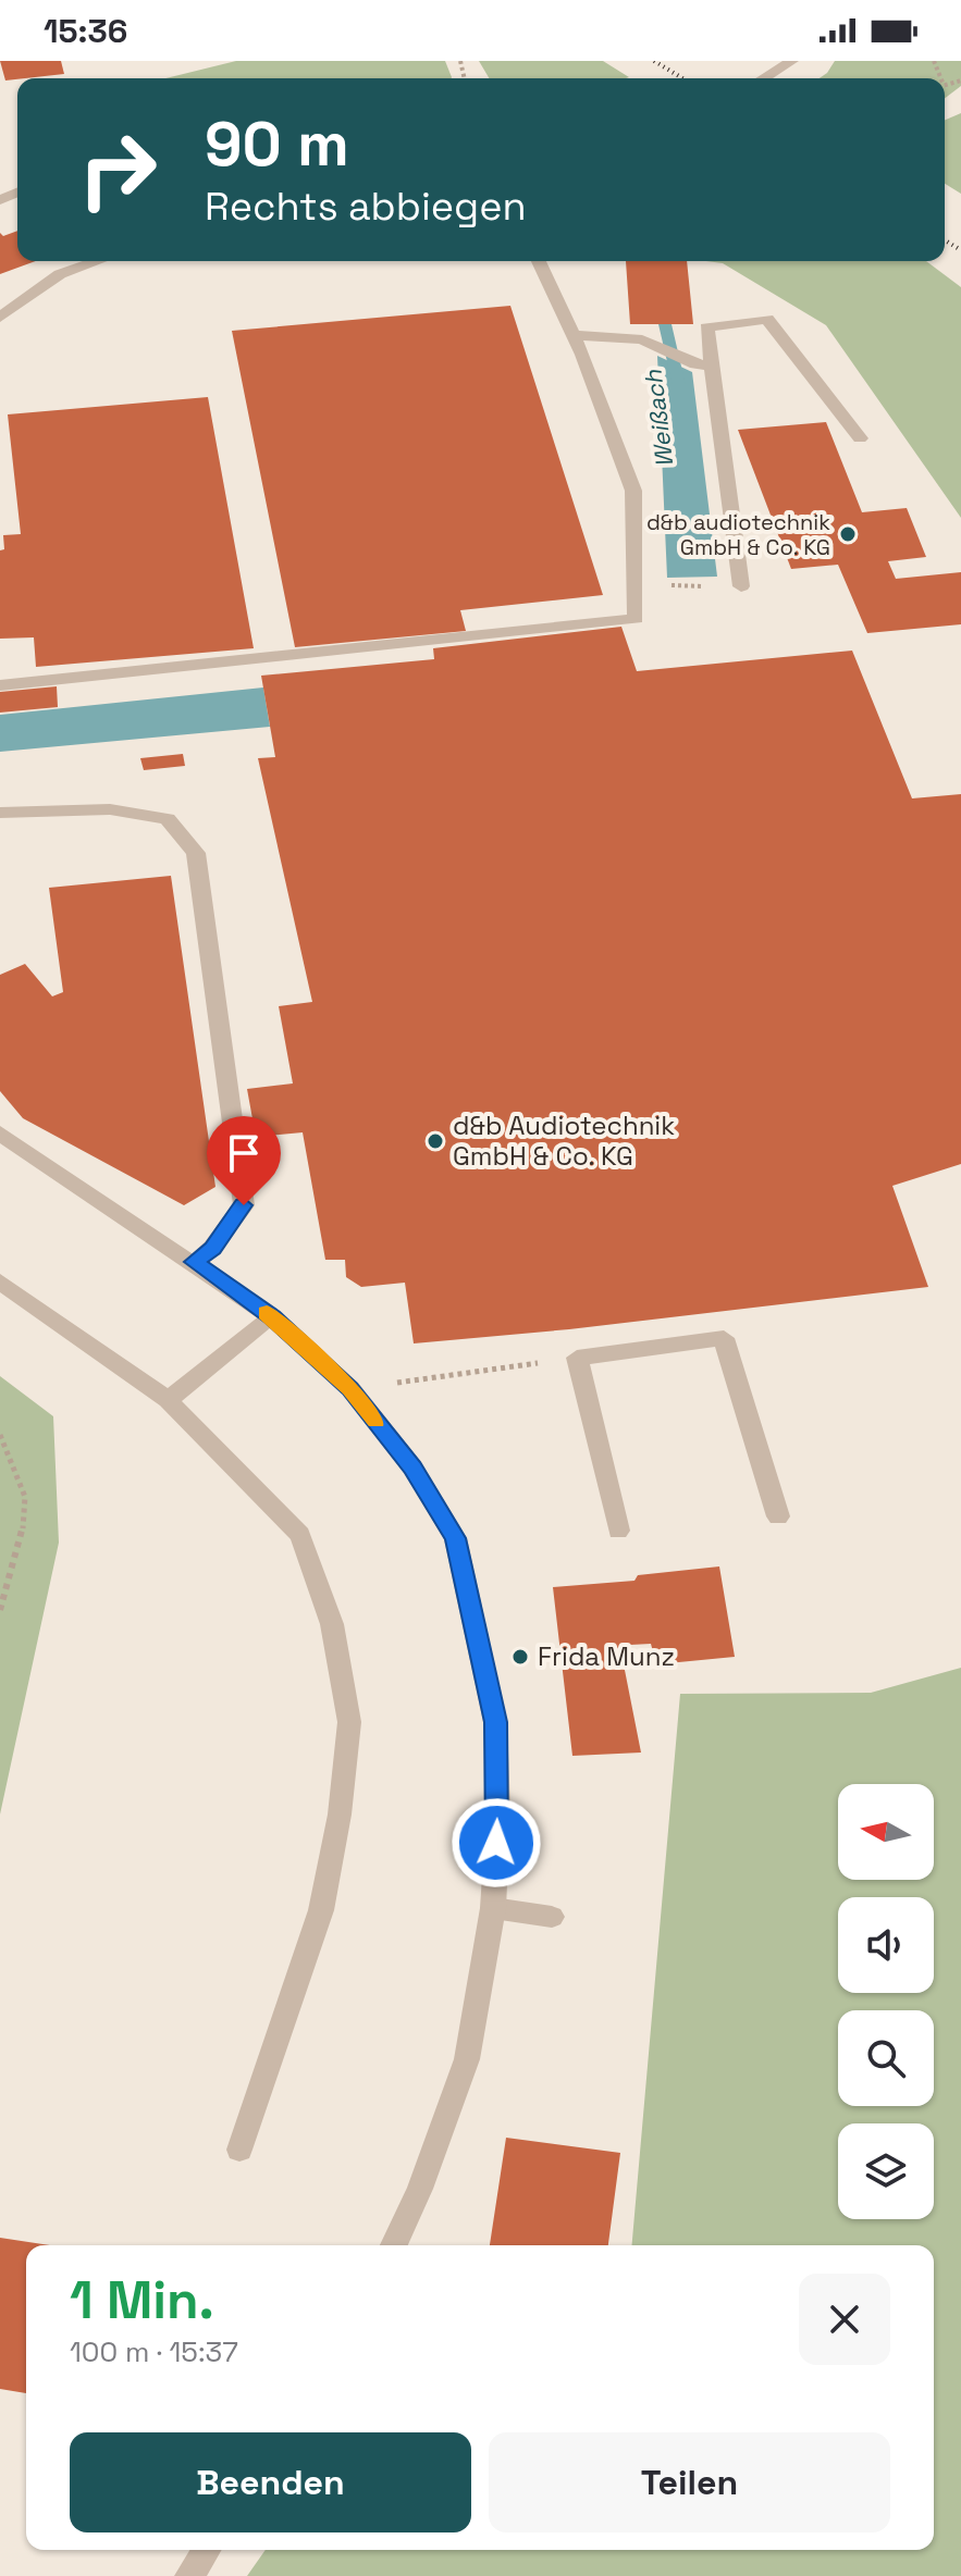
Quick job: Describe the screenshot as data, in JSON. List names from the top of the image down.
{
  "water": ["Weißach"],
  "places": ["d&b audiotechnik GmbH & Co. KG", "d&b Audiotechnik GmbH & Co. KG", "Frida Munz"],
  "north": "left",
  "page": {
    "status": "15:36",
    "turn": ["90 m", "Rechts abbiegen"],
    "heading": ["1 Min.", "100 m · 15:37"],
    "buttons": ["Beenden", "Teilen"]
  }
}
